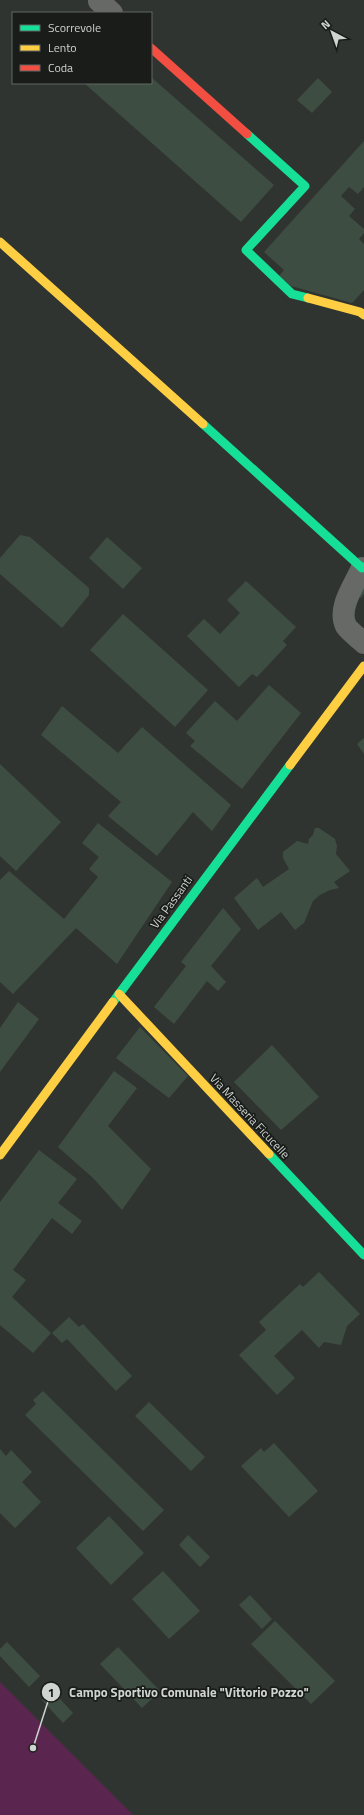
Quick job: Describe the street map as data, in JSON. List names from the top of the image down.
{
  "streets": {
    "street": ["Via Passanti", "Via Masseria Ficucelle"]
  },
  "crossings": [
    ["Via Passanti", "Via Masseria Ficucelle"]
  ],
  "places": ["Campo Sportivo Comunale \"Vittorio Pozzo\""],
  "legend": ["Scorrevole", "Lento", "Coda"],
  "north": "top left"
}
